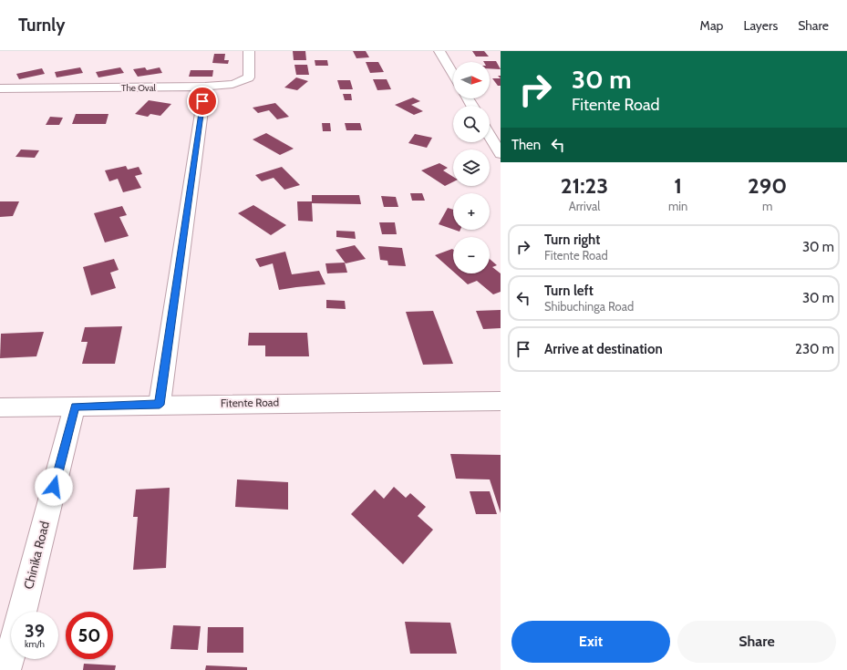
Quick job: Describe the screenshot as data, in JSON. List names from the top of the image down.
{
  "streets": {
    "street": ["The Oval", "Fitente Road", "Chinika Road"]
  },
  "crossings": [
    ["Fitente Road", "Chinika Road"]
  ],
  "north": "right",
  "page": {
    "header": "Turnly",
    "nav": ["Map", "Layers", "Share"],
    "turn": ["30 m", "Fitente Road"],
    "map_buttons": ["+", "−"],
    "then": "Then",
    "eta": [
      "21:23",
      "Arrival",
      "1",
      "min",
      "290",
      "m"
    ],
    "list": [
      {
        "name": "Turn right",
        "note": "Fitente Road",
        "value": "30 m"
      },
      {
        "name": "Turn left",
        "note": "Shibuchinga Road",
        "value": "30 m"
      },
      {
        "name": "Arrive at destination",
        "value": "230 m"
      }
    ],
    "speed": "39 km/h",
    "limit": "50",
    "buttons": ["Exit", "Share"]
  }
}
